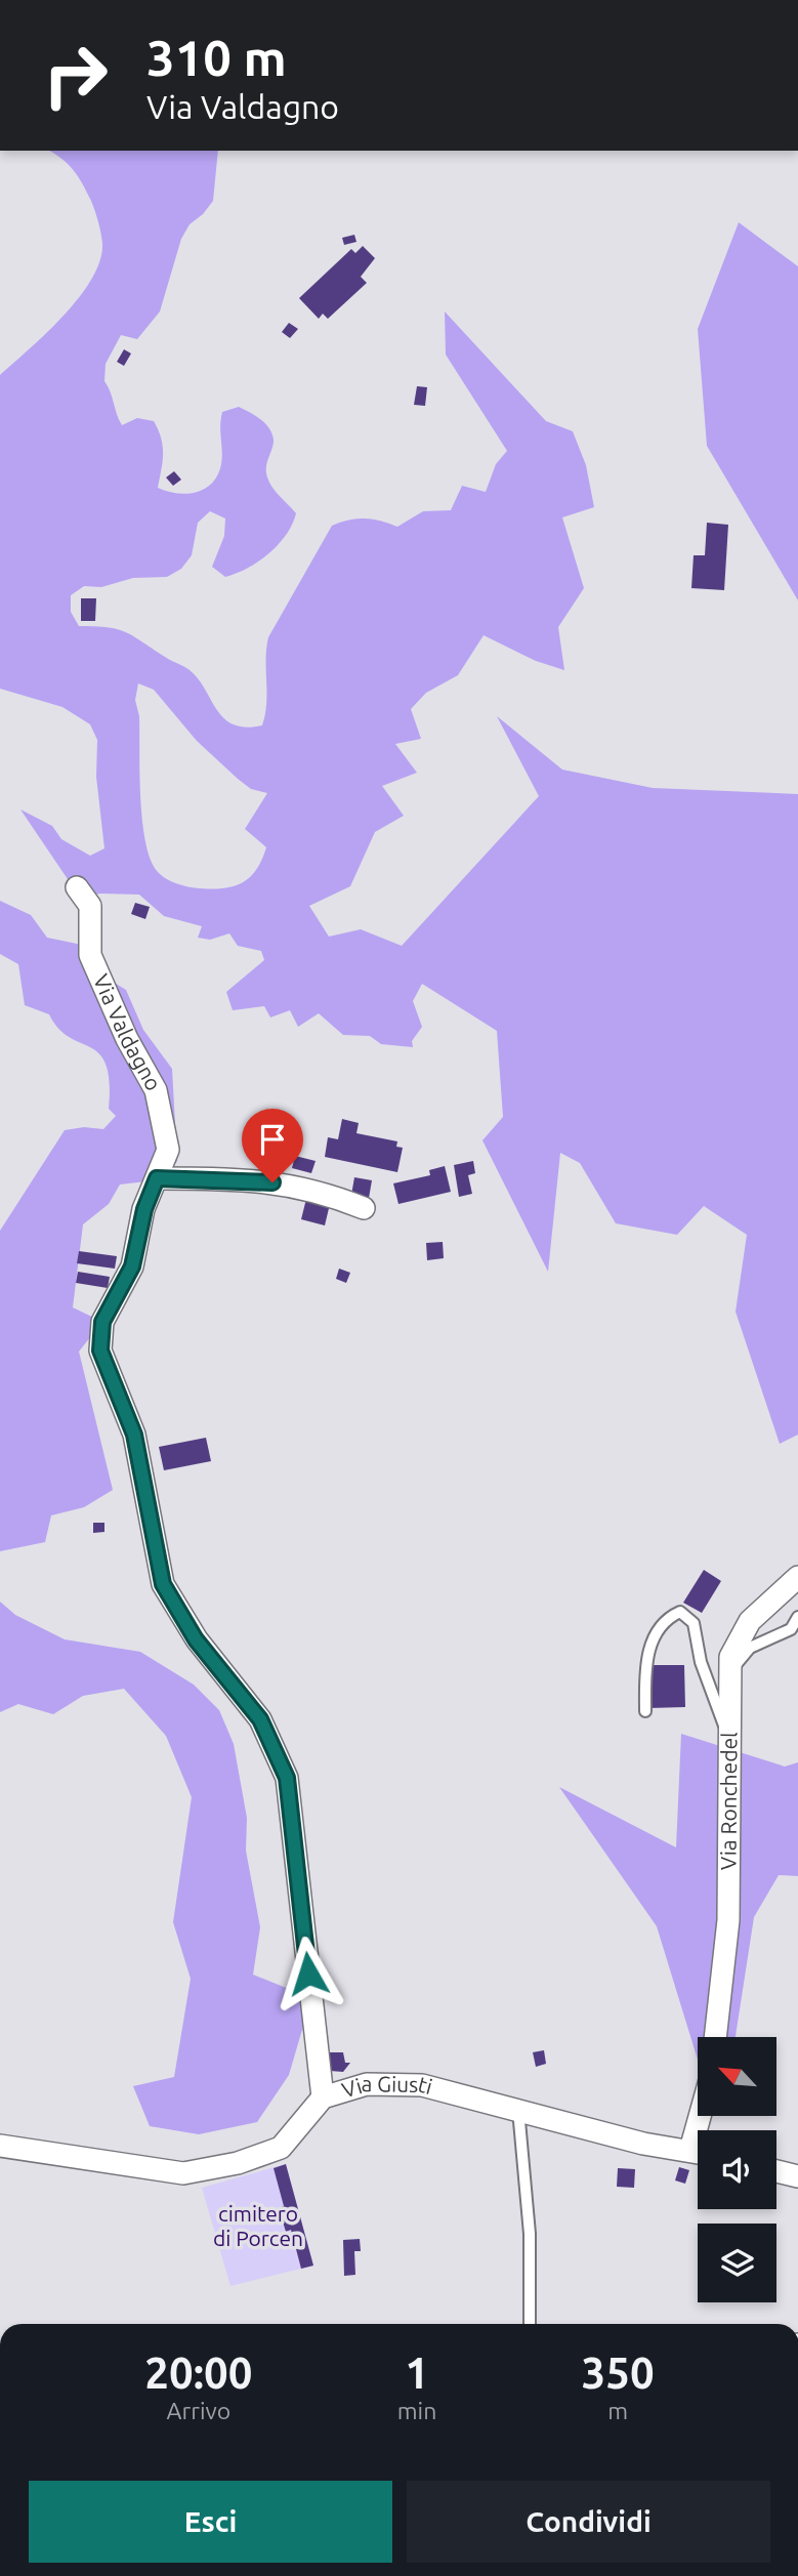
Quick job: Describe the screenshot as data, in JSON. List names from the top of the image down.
{
  "streets": {
    "street": ["Via Valdagno", "Via Ronchedel", "Via Giusti"]
  },
  "crossings": [
    ["Via Valdagno", "Via Giusti"]
  ],
  "parks": ["cimitero di Porcen"],
  "north": "top left",
  "page": {
    "turn": ["310 m", "Via Valdagno"],
    "eta": [
      "20:00",
      "Arrivo",
      "1",
      "min",
      "350",
      "m"
    ],
    "buttons": ["Esci", "Condividi"]
  }
}
